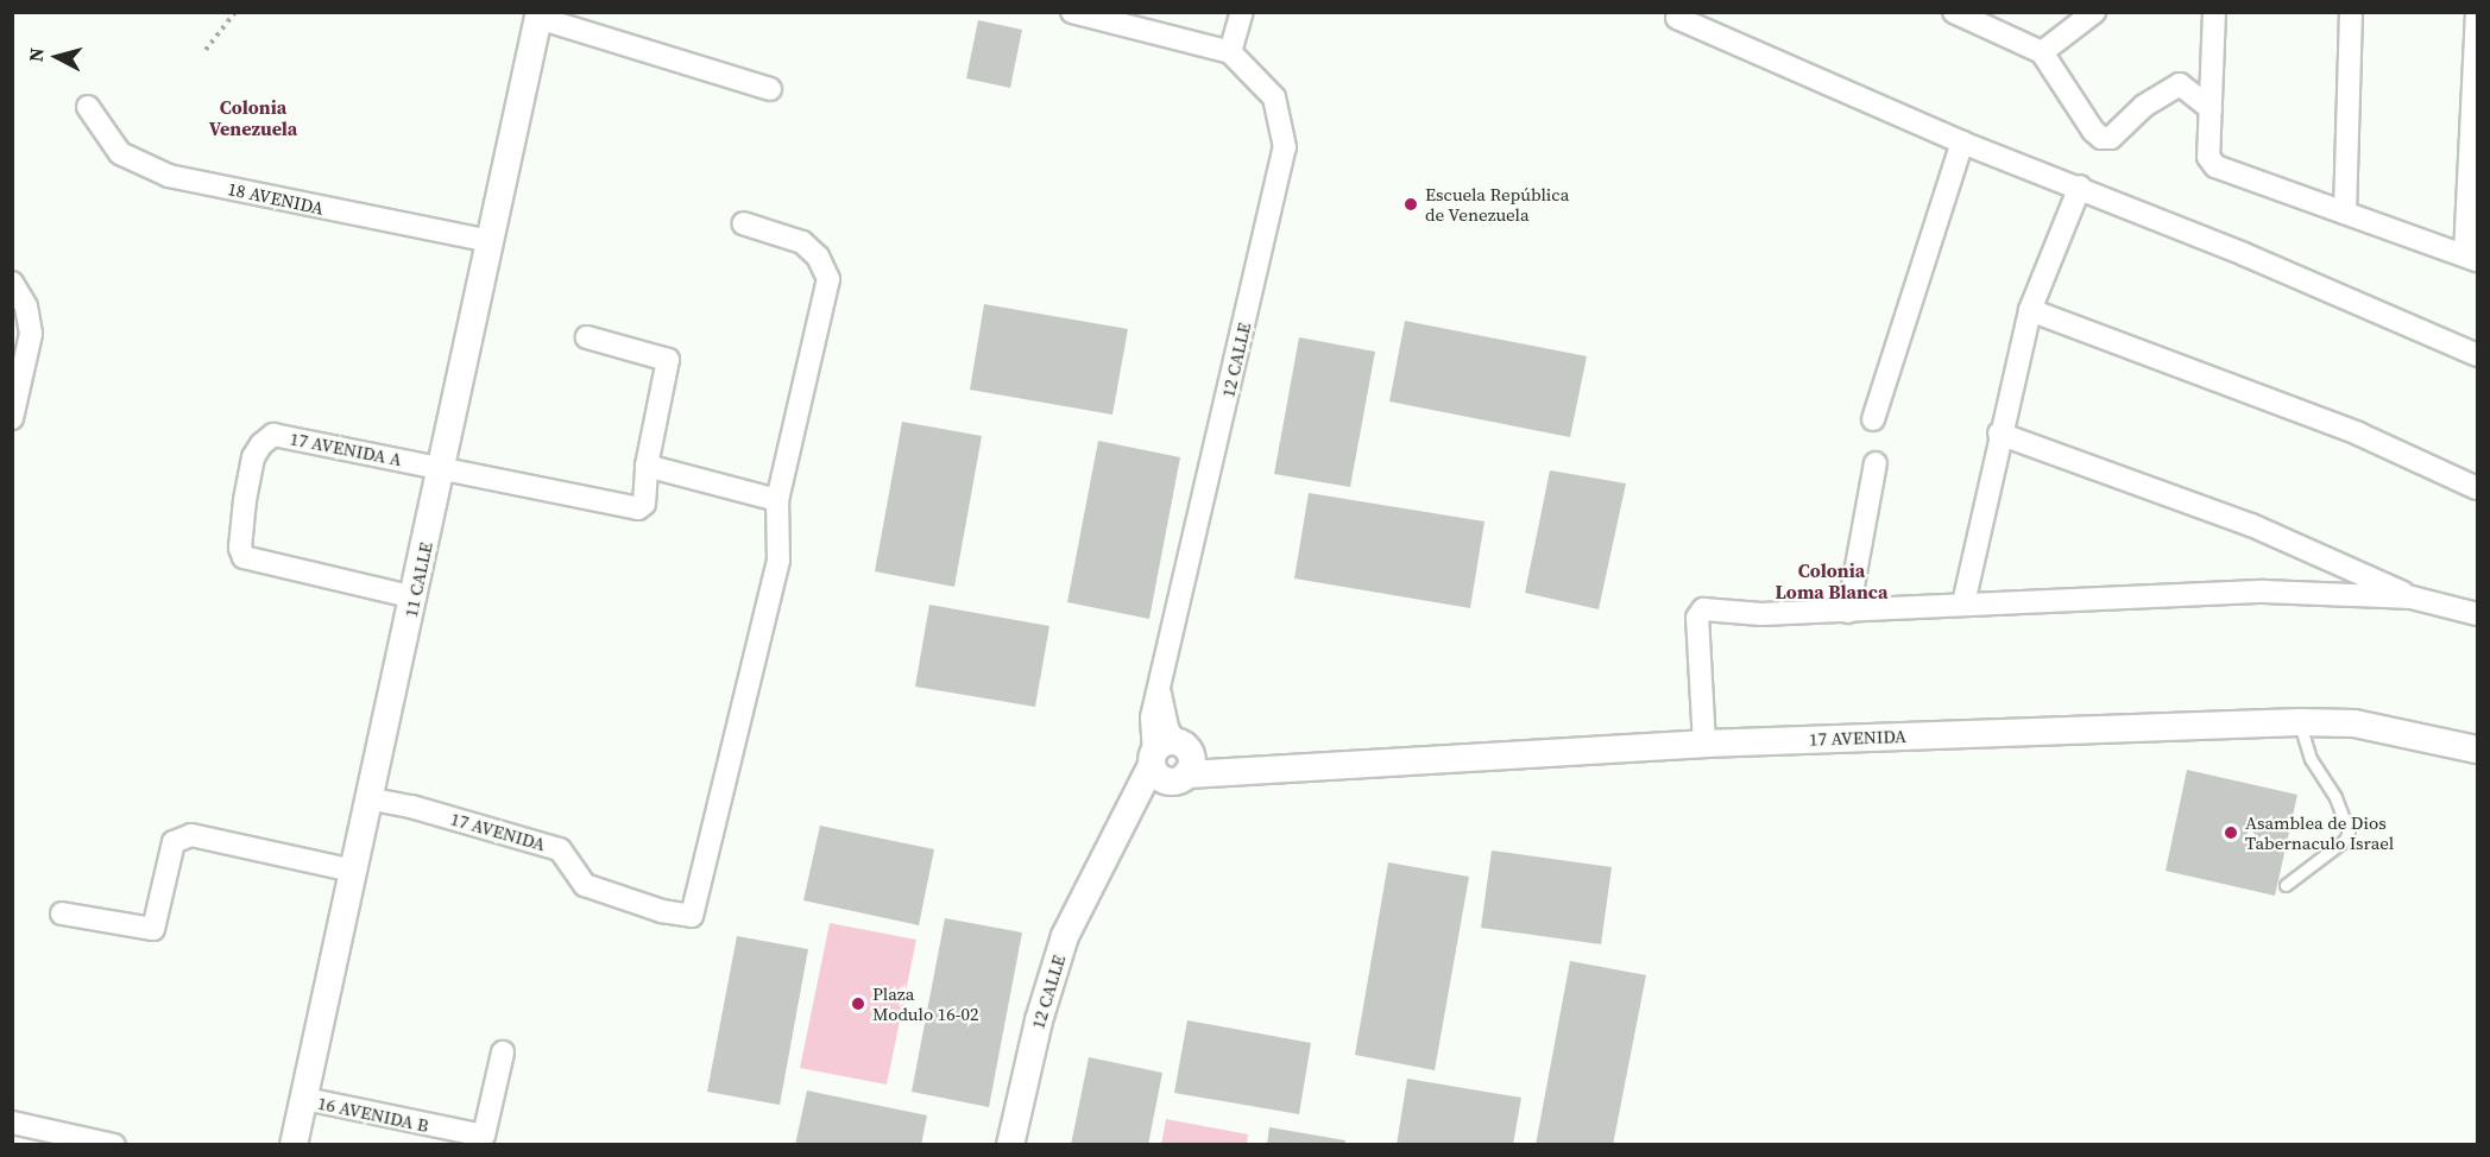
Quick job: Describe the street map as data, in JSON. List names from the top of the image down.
{
  "streets": {
    "street": [
      "18 AVENIDA",
      "12 CALLE",
      "17 AVENIDA A",
      "11 CALLE",
      "17 AVENIDA",
      "16 AVENIDA B"
    ]
  },
  "crossings": [
    ["18 AVENIDA", "11 CALLE"],
    ["12 CALLE", "17 AVENIDA"],
    ["17 AVENIDA A", "11 CALLE"],
    ["11 CALLE", "17 AVENIDA"],
    ["11 CALLE", "16 AVENIDA B"]
  ],
  "districts": ["Colonia Venezuela", "Colonia Loma Blanca"],
  "places": ["Escuela República de Venezuela", "Asamblea de Dios Tabernaculo Israel", "Plaza Modulo 16-02"],
  "north": "left"
}
